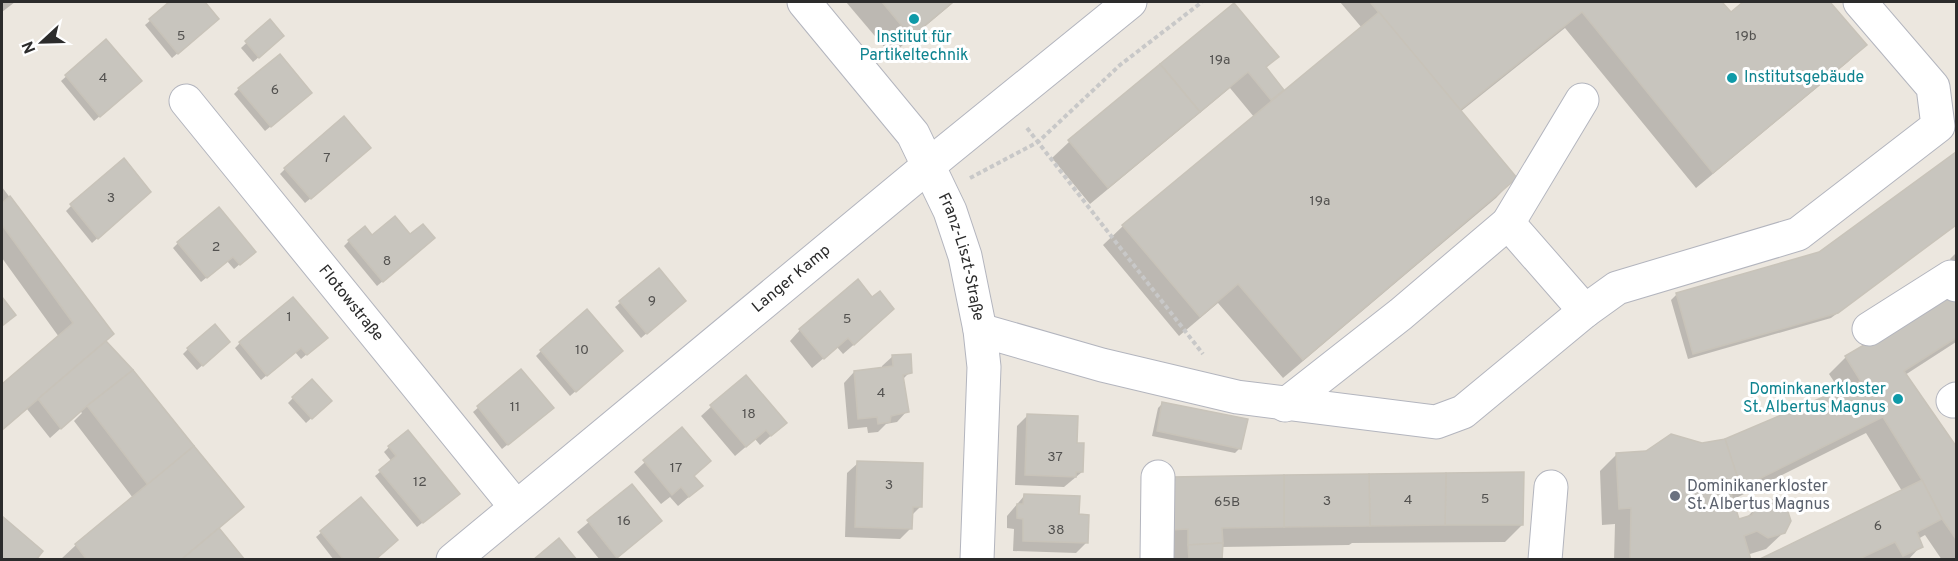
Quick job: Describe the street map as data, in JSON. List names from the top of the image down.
{
  "streets": {
    "street": ["Franz-Liszt-Straße", "Langer Kamp", "Flotowstraße"]
  },
  "crossings": [
    ["Franz-Liszt-Straße", "Langer Kamp"],
    ["Langer Kamp", "Flotowstraße"]
  ],
  "places": [
    "Institut für Partikeltechnik",
    "Institutsgebäude",
    "Dominkanerkloster St. Albertus Magnus",
    "Dominikanerkloster St. Albertus Magnus"
  ],
  "house_numbers": [
    "5",
    "19b",
    "19a",
    "4",
    "6",
    "7",
    "3",
    "19a",
    "2",
    "8",
    "9",
    "1",
    "5",
    "10",
    "4",
    "11",
    "18",
    "37",
    "17",
    "12",
    "3",
    "5",
    "4",
    "3",
    "65B",
    "16",
    "6",
    "38"
  ],
  "north": "left"
}
